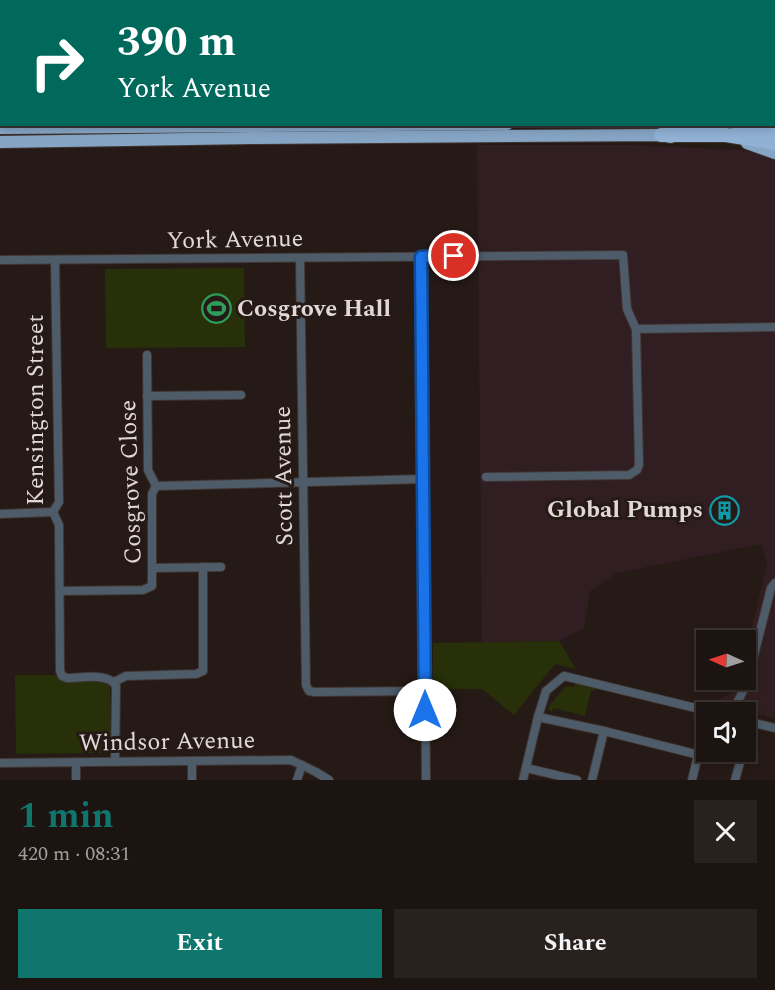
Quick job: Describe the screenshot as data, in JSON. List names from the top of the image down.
{
  "streets": {
    "street": [
      "York Avenue",
      "Kensington Street",
      "Scott Avenue",
      "Cosgrove Close",
      "Windsor Avenue"
    ]
  },
  "crossings": [
    ["York Avenue", "Kensington Street"],
    ["York Avenue", "Scott Avenue"],
    ["Kensington Street", "Cosgrove Close"]
  ],
  "places": {
    "sports": ["Cosgrove Hall"],
    "building": ["Global Pumps"]
  },
  "north": "left",
  "page": {
    "turn": ["390 m", "York Avenue"],
    "heading": ["1 min", "420 m · 08:31"],
    "buttons": ["Exit", "Share"]
  }
}
